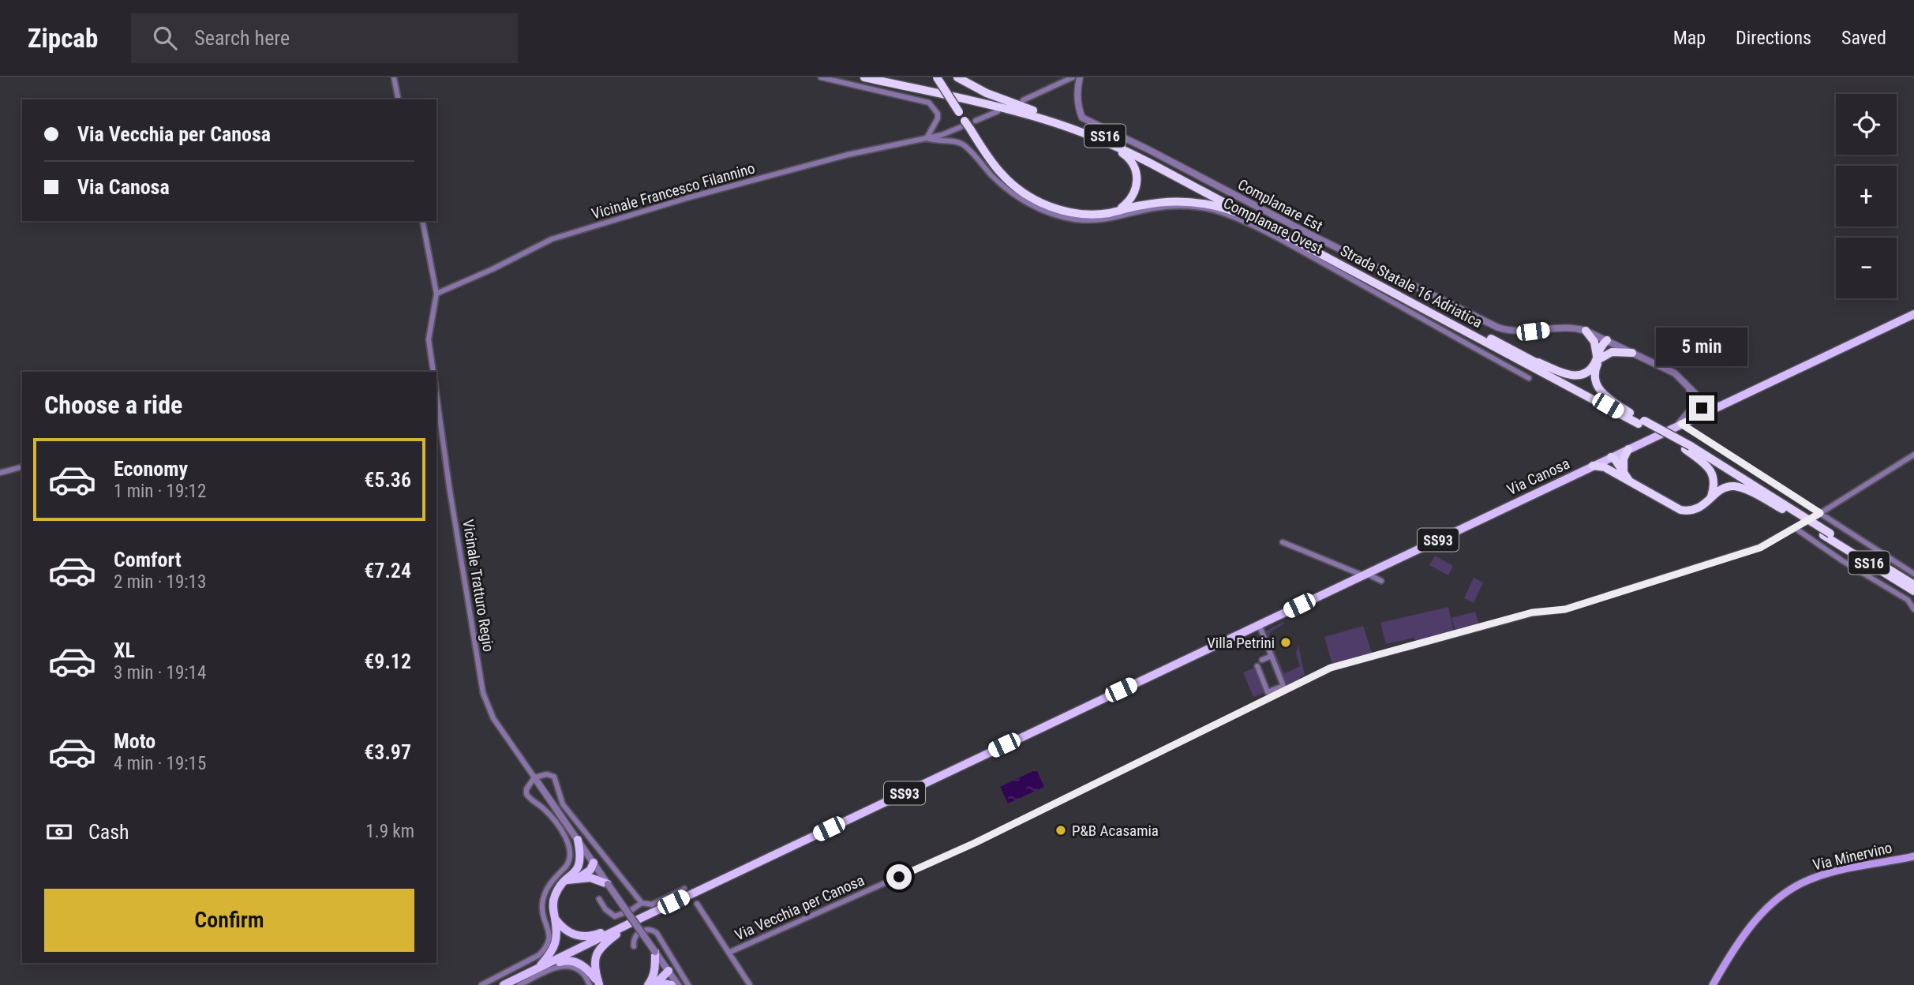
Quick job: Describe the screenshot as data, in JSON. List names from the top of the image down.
{
  "streets": {
    "highway": ["SS16", "Strada Statale 16 Adriatica"],
    "main road": ["Via Canosa", "SS93", "Via Minervino"],
    "street": [
      "Vicinale Francesco Filannino",
      "Complanare Est",
      "Complanare Ovest",
      "Vicinale Tratturo Regio",
      "Via Vecchia per Canosa"
    ]
  },
  "crossings": [
    ["SS16", "Vicinale Francesco Filannino"],
    ["SS16", "Complanare Est"],
    ["SS16", "Strada Statale 16 Adriatica"],
    ["SS16", "Via Canosa"],
    ["Vicinale Francesco Filannino", "Complanare Ovest"],
    ["Complanare Est", "Via Canosa"],
    ["Strada Statale 16 Adriatica", "Via Vecchia per Canosa"],
    ["Via Canosa", "SS93"]
  ],
  "places": ["Villa Petrini", "P&B Acasamia"],
  "page": {
    "header": "Zipcab",
    "search": "Search here",
    "nav": ["Map", "Directions", "Saved"],
    "map_buttons": ["+", "−"],
    "banner": ["Via Vecchia per Canosa", "Via Canosa"],
    "bubble": "5 min",
    "heading": "Choose a ride",
    "list": [
      {
        "name": "Economy",
        "note": "1 min · 19:12",
        "value": "€5.36"
      },
      {
        "name": "Comfort",
        "note": "2 min · 19:13",
        "value": "€7.24"
      },
      {
        "name": "XL",
        "note": "3 min · 19:14",
        "value": "€9.12"
      },
      {
        "name": "Moto",
        "note": "4 min · 19:15",
        "value": "€3.97"
      }
    ],
    "pay": ["Cash", "1.9 km"],
    "buttons": "Confirm"
  }
}
